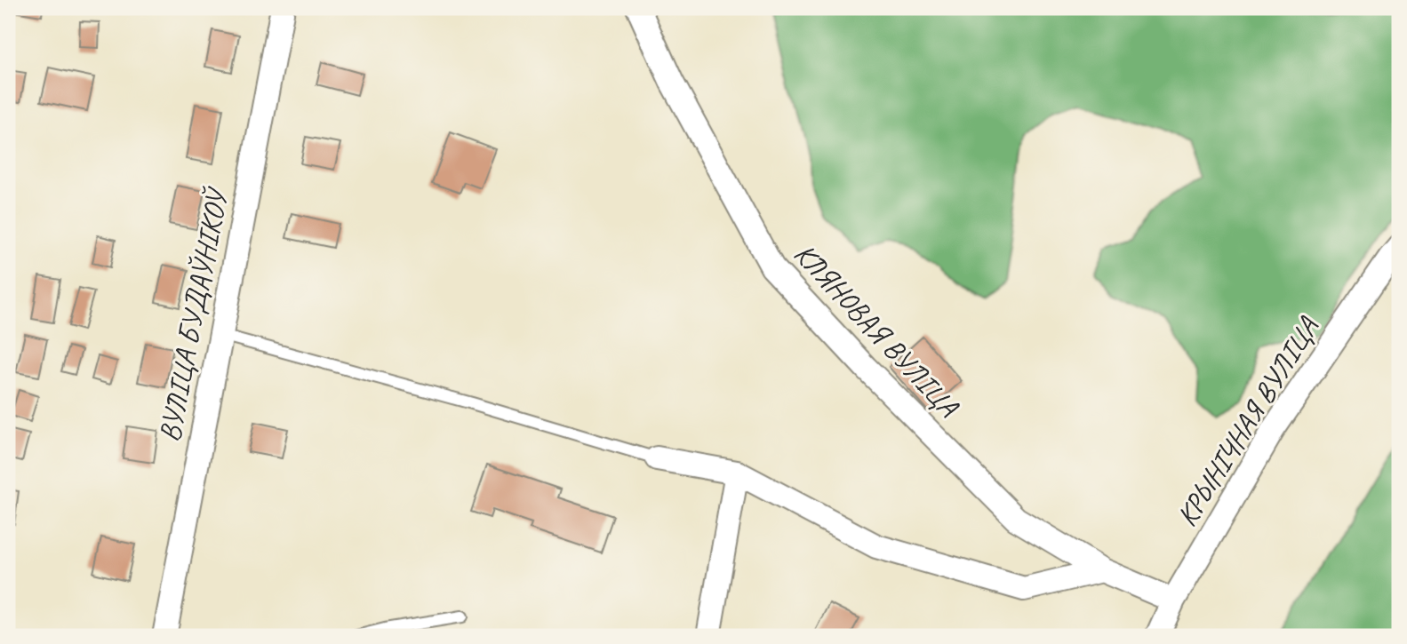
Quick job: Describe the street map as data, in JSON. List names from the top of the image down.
{
  "streets": {
    "street": ["ВУЛІЦА БУДАЎНІКОЎ", "КЛЯНОВАЯ ВУЛІЦА", "КРЫНІЧНАЯ ВУЛІЦА"]
  },
  "crossings": [
    ["КЛЯНОВАЯ ВУЛІЦА", "КРЫНІЧНАЯ ВУЛІЦА"]
  ]
}
